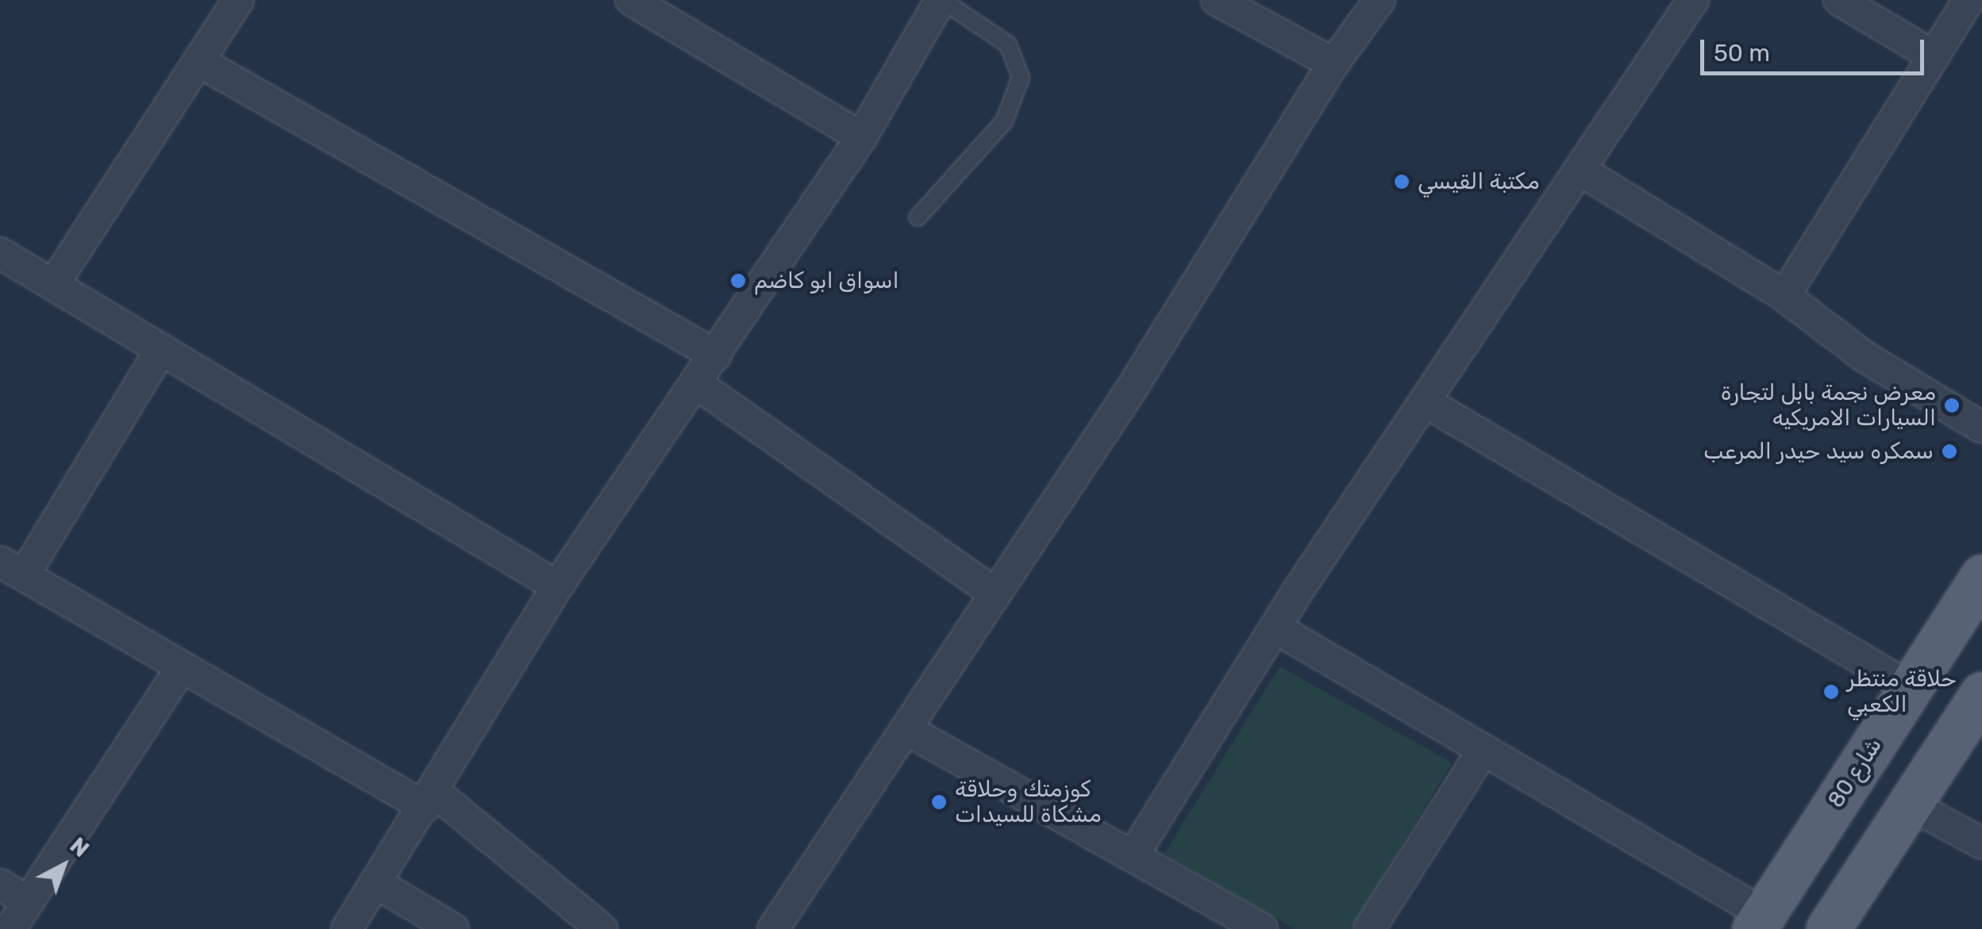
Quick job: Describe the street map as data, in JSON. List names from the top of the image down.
{
  "streets": {
    "main road": ["شارع 80"]
  },
  "places": [
    "مكتبة القيسي",
    "اسواق ابو كاضم",
    "معرض نجمة بابل لتجارة السيارات الامريكيه",
    "سمكره سيد حيدر المرعب",
    "حلاقة منتظر الكعبي",
    "كوزمتك وحلاقة مشكاة للسيدات"
  ],
  "scale_bar": "50 m",
  "north": "top right"
}
